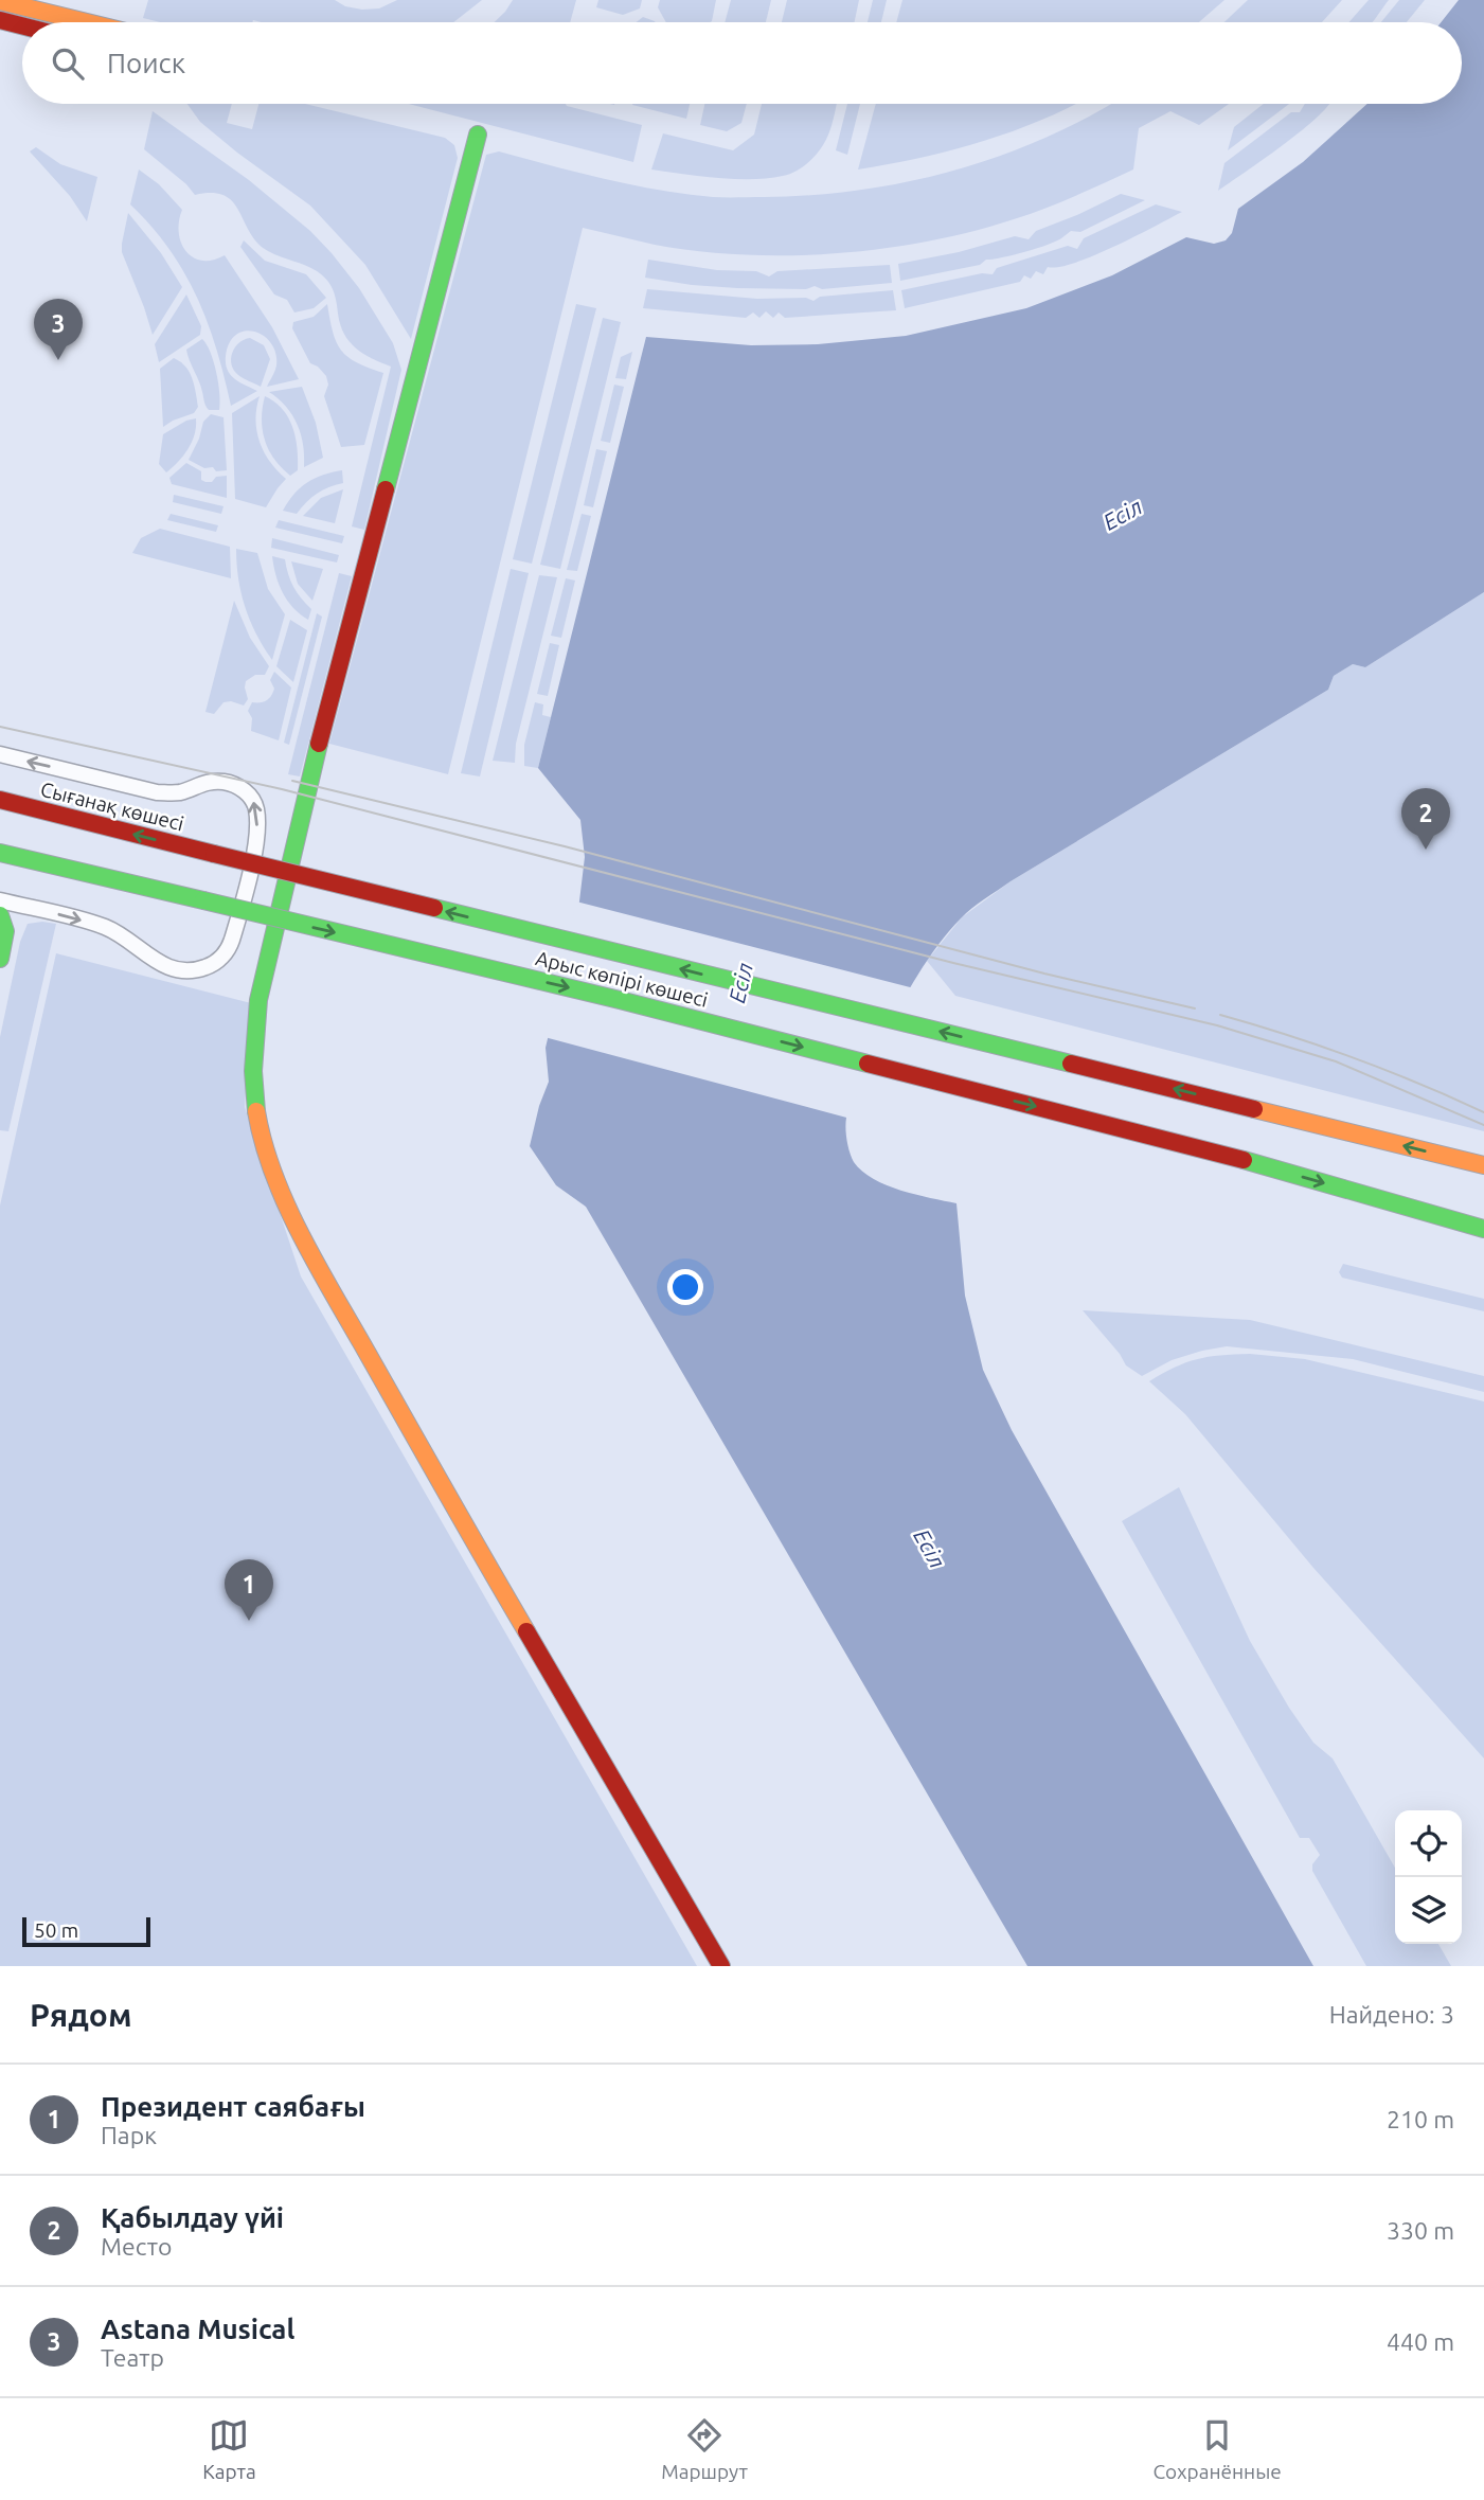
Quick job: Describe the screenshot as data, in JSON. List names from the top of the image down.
{
  "streets": {
    "main road": ["Сығанақ көшесі", "Арыс көпірі көшесі"]
  },
  "crossings": [
    ["Сығанақ көшесі", "Арыс көпірі көшесі"]
  ],
  "one_way": ["Сығанақ көшесі"],
  "water": ["Есіл"],
  "scale_bar": "50 m",
  "page": {
    "search": "Поиск",
    "pins": ["3", "2", "1"],
    "scale": "50 m",
    "heading": ["Рядом", "Найдено: 3"],
    "list": [
      {
        "mark": "1",
        "name": "Президент саябағы",
        "note": "Парк",
        "value": "210 m"
      },
      {
        "mark": "2",
        "name": "Қабылдау үйі",
        "note": "Место",
        "value": "330 m"
      },
      {
        "mark": "3",
        "name": "Astana Musical",
        "note": "Театр",
        "value": "440 m"
      }
    ],
    "nav": ["Карта", "Маршрут", "Сохранённые"]
  }
}
